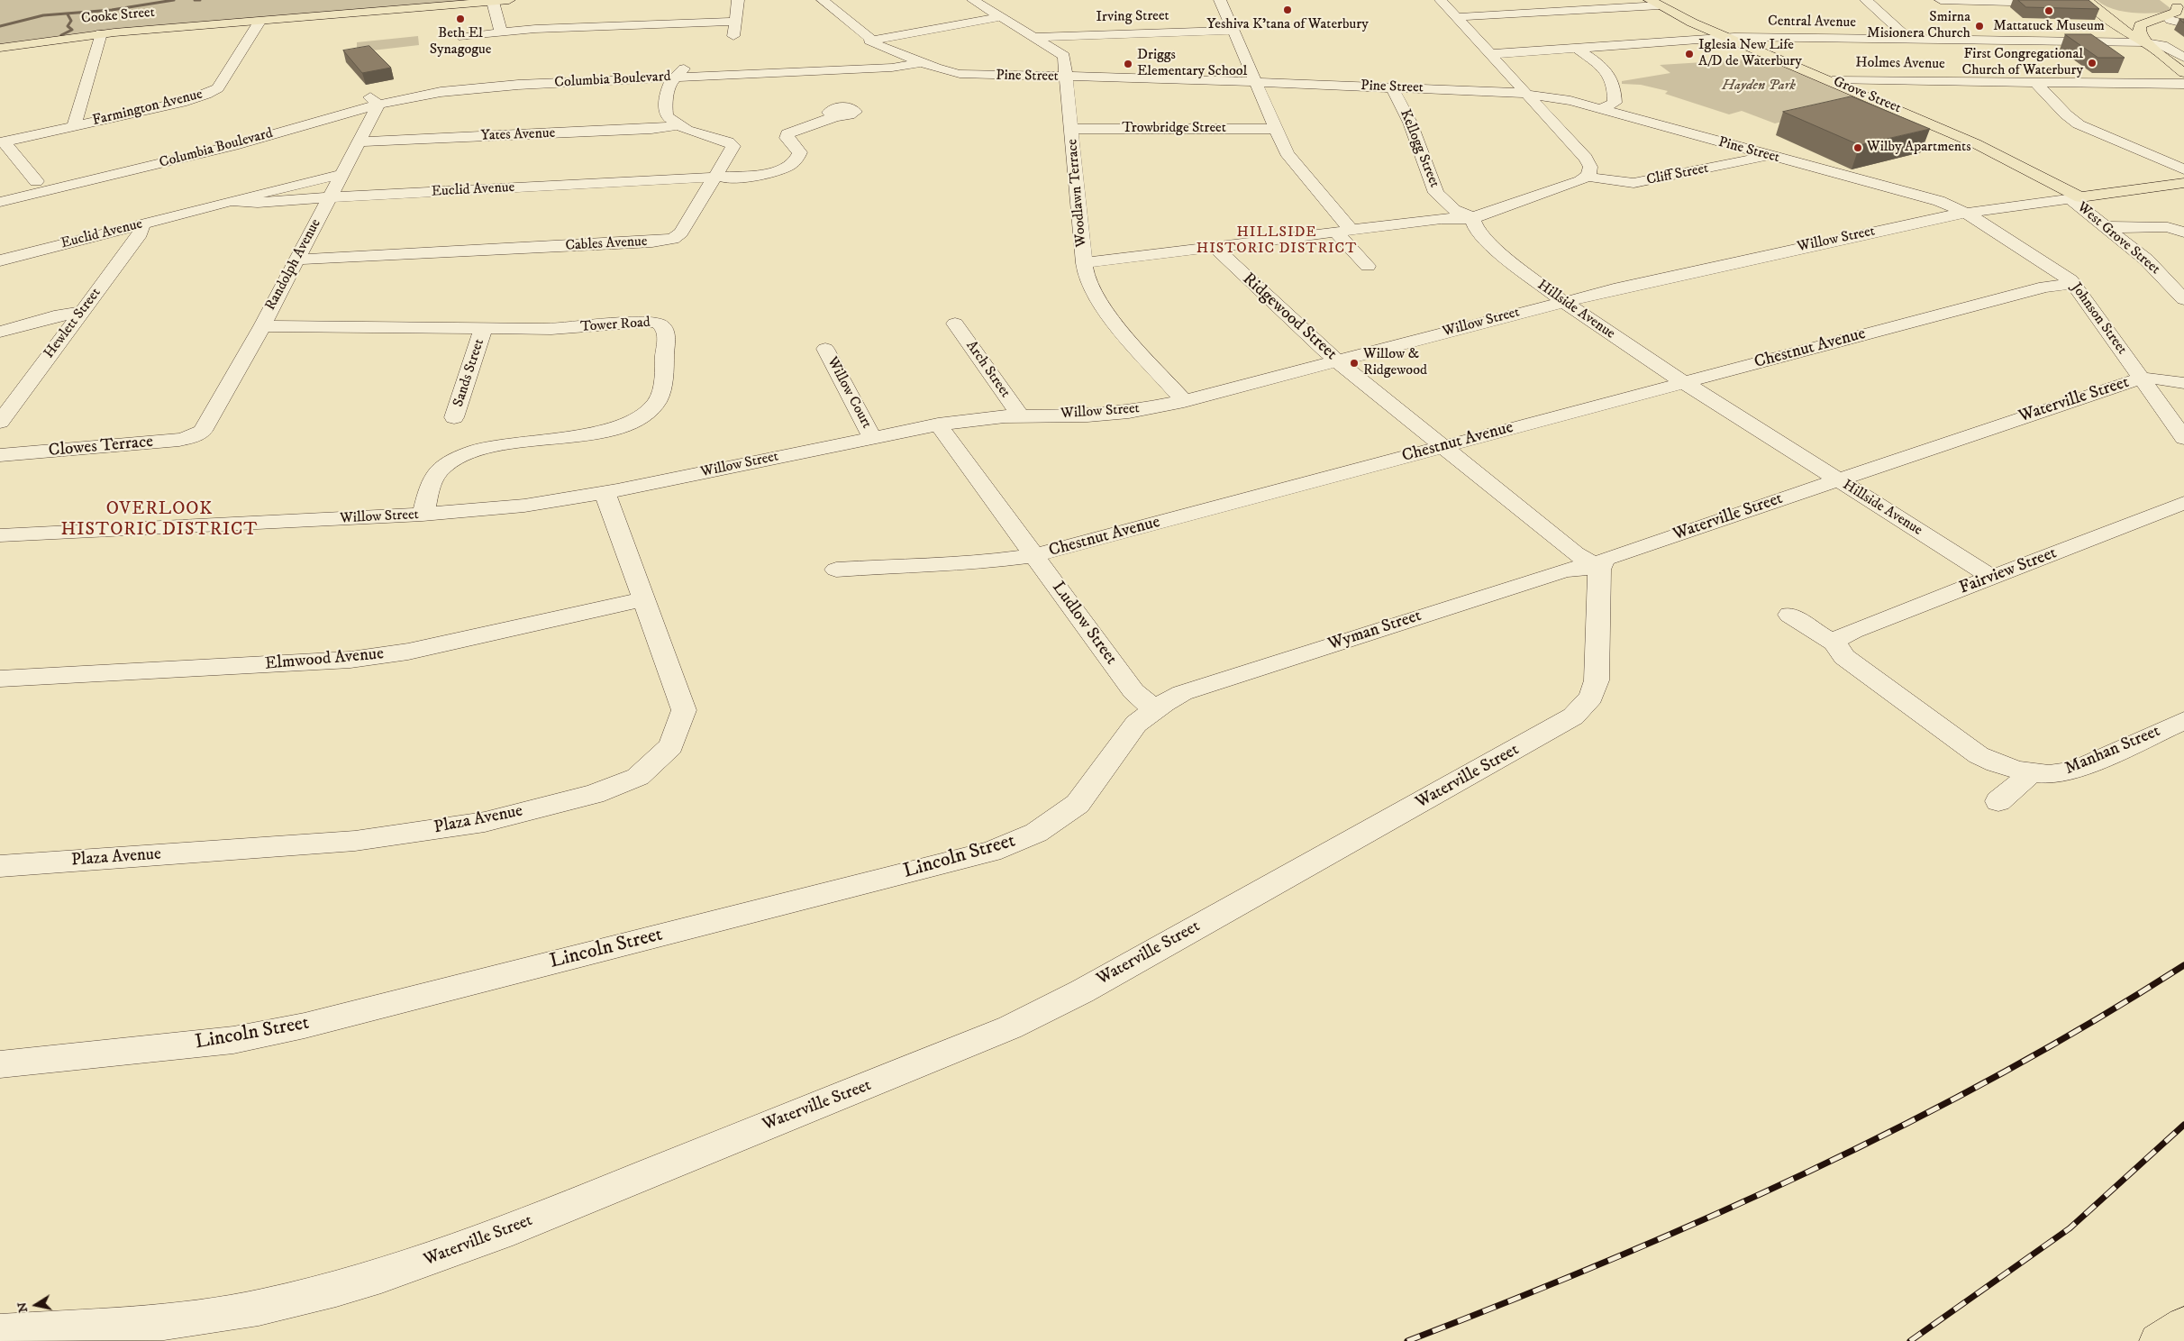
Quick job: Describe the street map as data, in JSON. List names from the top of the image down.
{
  "streets": {
    "main road": ["Cooke Street", "Grove Street", "Willow Street"],
    "street": [
      "Irving Street",
      "Central Avenue",
      "Holmes Avenue",
      "Pine Street",
      "Columbia Boulevard",
      "Farmington Avenue",
      "Trowbridge Street",
      "Yates Avenue",
      "Kellogg Street",
      "Cliff Street",
      "Euclid Avenue",
      "Woodlawn Terrace",
      "West Grove Street",
      "Cables Avenue",
      "Randolph Avenue",
      "Hillside Avenue",
      "Ridgewood Street",
      "Johnson Street",
      "Hewlett Street",
      "Tower Road",
      "Chestnut Avenue",
      "Arch Street",
      "Sands Street",
      "Willow Court",
      "Waterville Street",
      "Clowes Terrace",
      "Fairview Street",
      "Ludlow Street",
      "Wyman Street",
      "Elmwood Avenue",
      "Manhan Street",
      "Plaza Avenue",
      "Lincoln Street"
    ]
  },
  "crossings": [
    ["Cooke Street", "Farmington Avenue"],
    ["Irving Street", "Woodlawn Terrace"],
    ["Central Avenue", "Grove Street"],
    ["Holmes Avenue", "Grove Street"],
    ["Pine Street", "Columbia Boulevard"],
    ["Pine Street", "Kellogg Street"],
    ["Pine Street", "Cliff Street"],
    ["Pine Street", "Woodlawn Terrace"],
    ["Pine Street", "Willow Street"],
    ["Pine Street", "Johnson Street"],
    ["Columbia Boulevard", "Randolph Avenue"],
    ["Grove Street", "West Grove Street"],
    ["Grove Street", "Willow Street"],
    ["Trowbridge Street", "Woodlawn Terrace"],
    ["Yates Avenue", "Cables Avenue"],
    ["Yates Avenue", "Randolph Avenue"],
    ["Kellogg Street", "Hillside Avenue"],
    ["Euclid Avenue", "Cables Avenue"],
    ["Euclid Avenue", "Randolph Avenue"],
    ["Euclid Avenue", "Hewlett Street"],
    ["Woodlawn Terrace", "Willow Street"],
    ["West Grove Street", "Willow Street"],
    ["Willow Street", "Hillside Avenue"],
    ["Willow Street", "Ridgewood Street"],
    ["Willow Street", "Johnson Street"],
    ["Willow Street", "Tower Road"],
    ["Willow Street", "Arch Street"],
    ["Willow Street", "Willow Court"],
    ["Willow Street", "Ludlow Street"],
    ["Willow Street", "Plaza Avenue"],
    ["Cables Avenue", "Randolph Avenue"],
    ["Randolph Avenue", "Tower Road"],
    ["Randolph Avenue", "Clowes Terrace"],
    ["Hillside Avenue", "Chestnut Avenue"],
    ["Hillside Avenue", "Waterville Street"],
    ["Hillside Avenue", "Fairview Street"],
    ["Ridgewood Street", "Chestnut Avenue"],
    ["Ridgewood Street", "Waterville Street"],
    ["Ridgewood Street", "Wyman Street"],
    ["Johnson Street", "Chestnut Avenue"],
    ["Johnson Street", "Waterville Street"],
    ["Tower Road", "Sands Street"],
    ["Chestnut Avenue", "Ludlow Street"],
    ["Waterville Street", "Wyman Street"],
    ["Ludlow Street", "Wyman Street"],
    ["Ludlow Street", "Lincoln Street"],
    ["Wyman Street", "Lincoln Street"],
    ["Elmwood Avenue", "Plaza Avenue"]
  ],
  "districts": ["HILLSIDE HISTORIC DISTRICT", "OVERLOOK HISTORIC DISTRICT"],
  "parks": ["Hayden Park"],
  "places": [
    "Yeshiva K’tana of Waterbury",
    "Mattatuck Museum",
    "Beth El Synagogue",
    "Smirna Misionera Church",
    "Iglesia New Life A/D de Waterbury",
    "First Congregational Church of Waterbury",
    "Driggs Elementary School",
    "Wilby Apartments",
    "Willow & Ridgewood"
  ],
  "north": "left"
}
